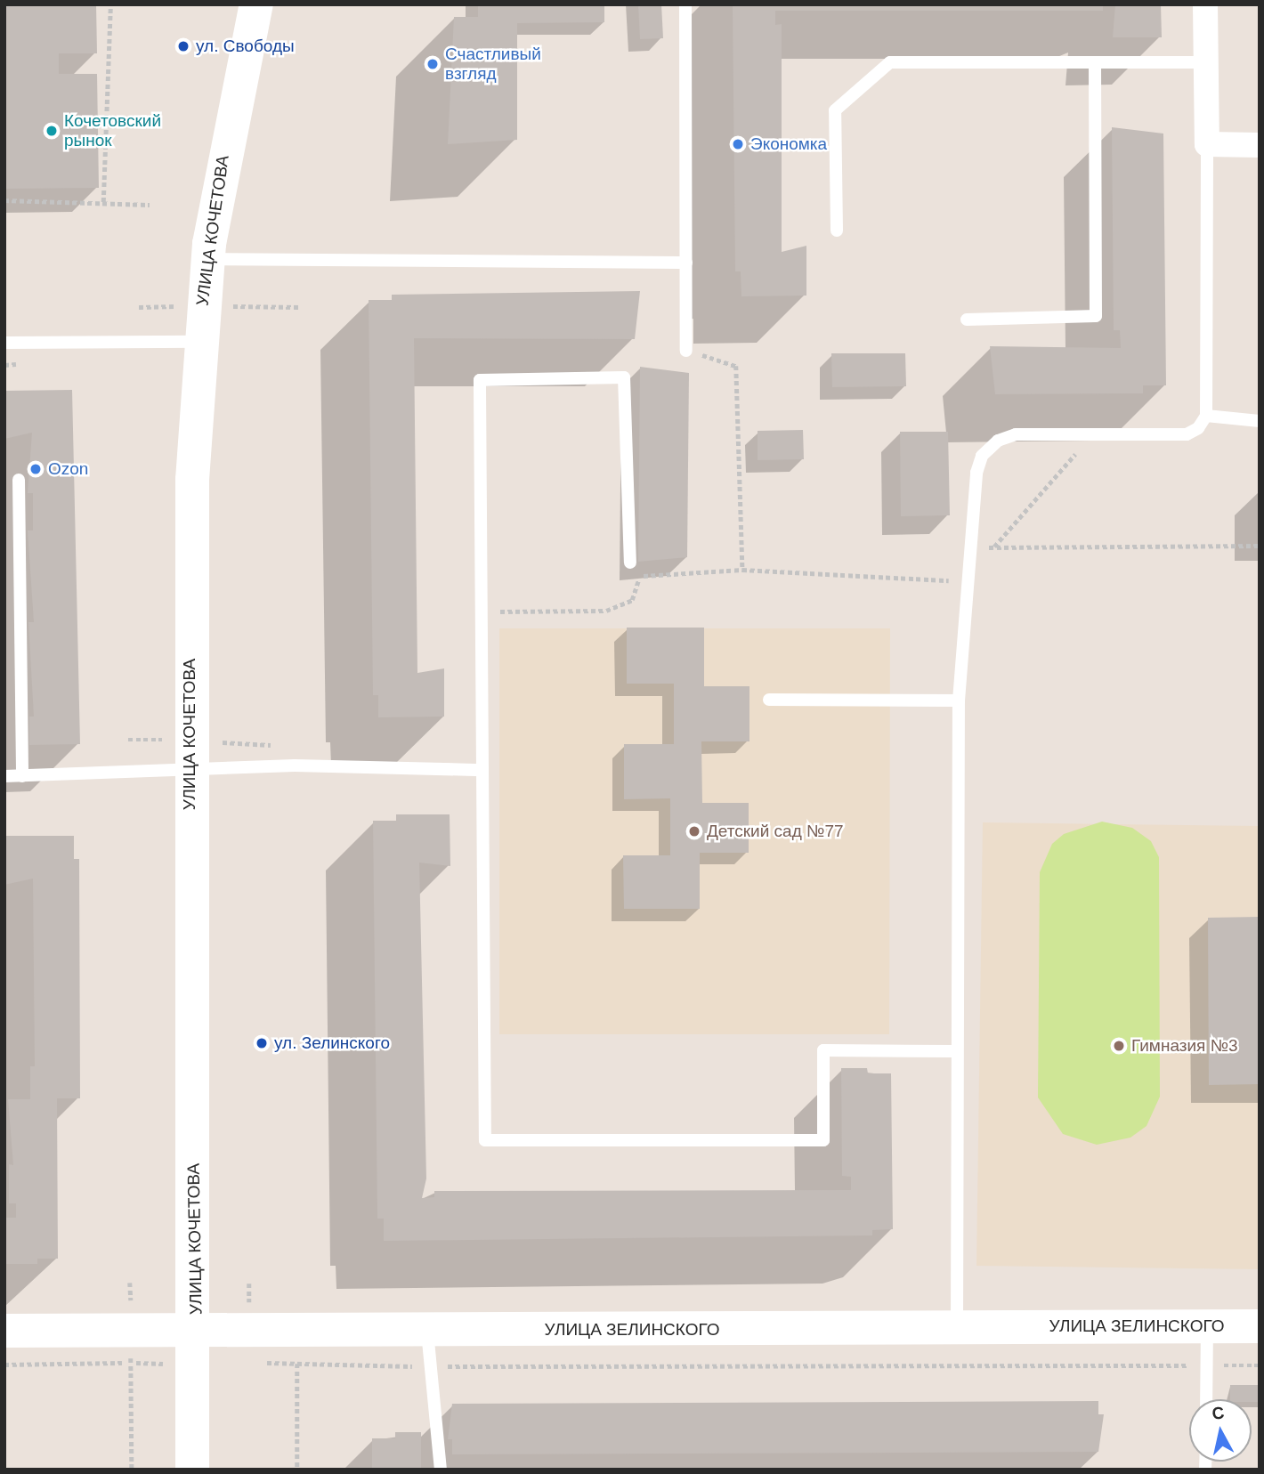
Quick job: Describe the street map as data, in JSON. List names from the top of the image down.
{
  "streets": {
    "main road": ["УЛИЦА КОЧЕТОВА", "УЛИЦА ЗЕЛИНСКОГО"]
  },
  "crossings": [
    ["УЛИЦА КОЧЕТОВА", "УЛИЦА ЗЕЛИНСКОГО"]
  ],
  "places": [
    "ул. Свободы",
    "Счастливый взгляд",
    "Кочетовский рынок",
    "Экономка",
    "Ozon",
    "Детский сад №77",
    "ул. Зелинского",
    "Гимназия №3"
  ],
  "north": "top"
}
